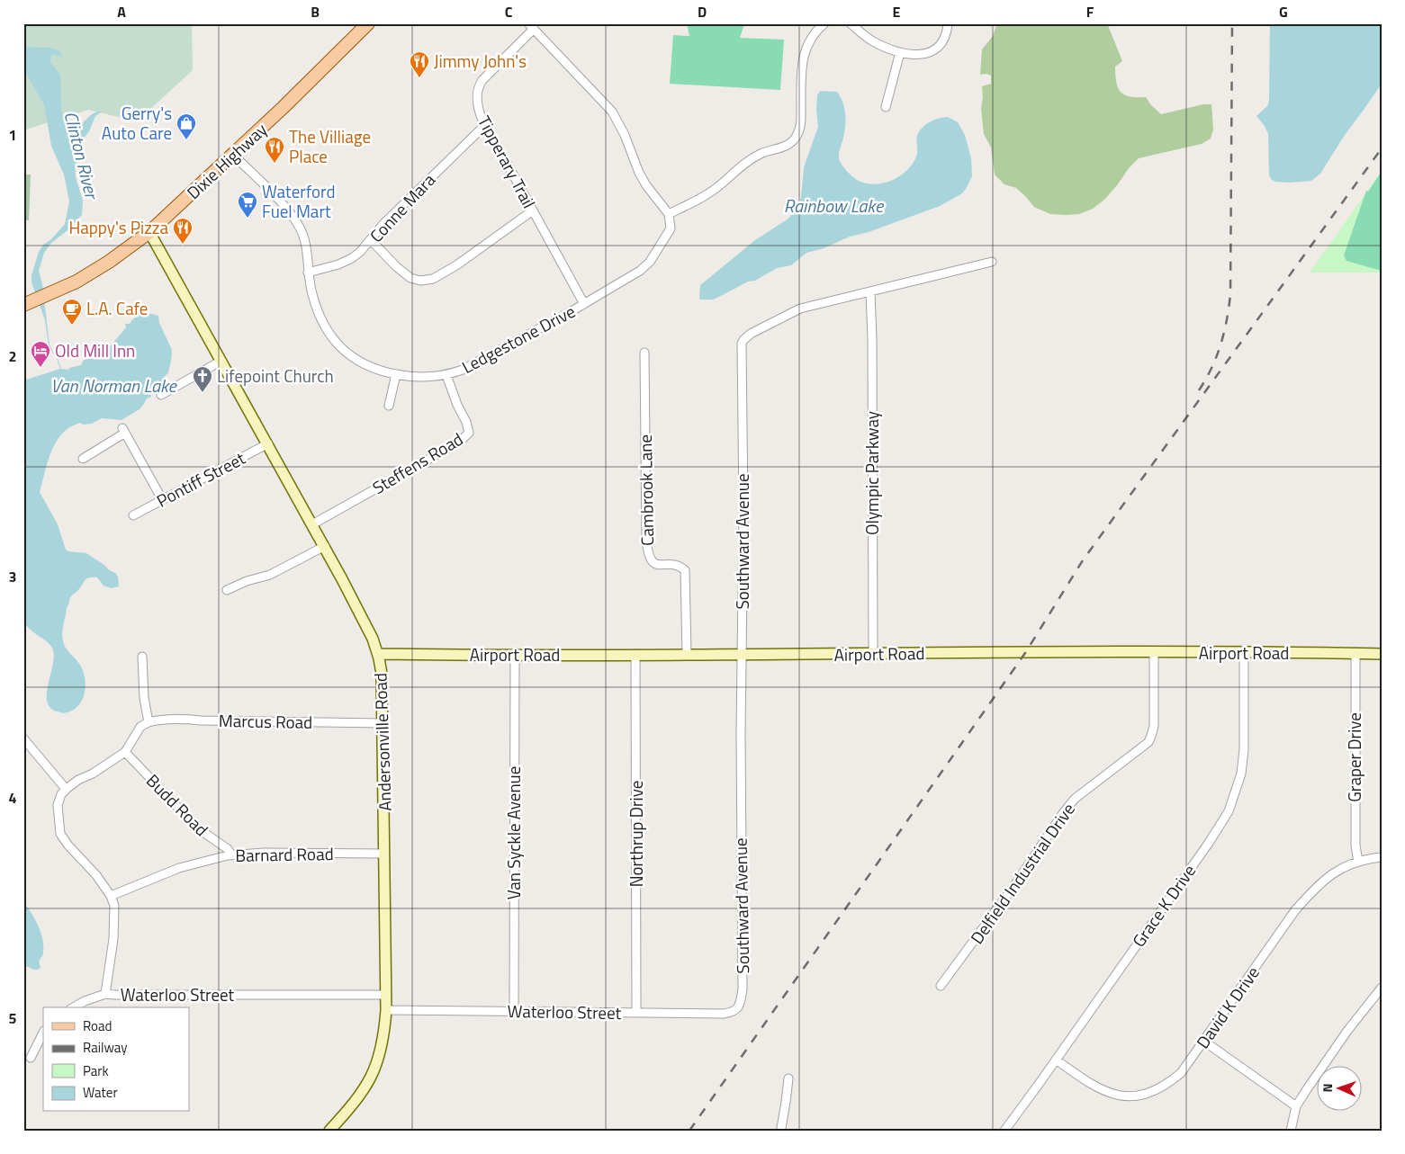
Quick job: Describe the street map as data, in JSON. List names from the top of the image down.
{
  "streets": {
    "main road": ["Dixie Highway"],
    "street": [
      "Tipperary Trail",
      "Conne Mara",
      "Ledgestone Drive",
      "Steffens Road",
      "Olympic Parkway",
      "Pontiff Street",
      "Cambrook Lane",
      "Southward Avenue",
      "Airport Road",
      "Marcus Road",
      "Andersonville Road",
      "Graper Drive",
      "Budd Road",
      "Van Syckle Avenue",
      "Northrup Drive",
      "Barnard Road",
      "Delfield Industrial Drive",
      "Grace K Drive",
      "Waterloo Street",
      "David K Drive"
    ]
  },
  "crossings": [
    ["Dixie Highway", "Ledgestone Drive"],
    ["Dixie Highway", "Andersonville Road"],
    ["Tipperary Trail", "Conne Mara"],
    ["Tipperary Trail", "Ledgestone Drive"],
    ["Conne Mara", "Ledgestone Drive"],
    ["Ledgestone Drive", "Steffens Road"],
    ["Steffens Road", "Andersonville Road"],
    ["Olympic Parkway", "Southward Avenue"],
    ["Olympic Parkway", "Airport Road"],
    ["Pontiff Street", "Andersonville Road"],
    ["Cambrook Lane", "Airport Road"],
    ["Southward Avenue", "Airport Road"],
    ["Southward Avenue", "Waterloo Street"],
    ["Airport Road", "Andersonville Road"],
    ["Airport Road", "Graper Drive"],
    ["Airport Road", "Van Syckle Avenue"],
    ["Airport Road", "Northrup Drive"],
    ["Airport Road", "Delfield Industrial Drive"],
    ["Airport Road", "Grace K Drive"],
    ["Marcus Road", "Andersonville Road"],
    ["Andersonville Road", "Barnard Road"],
    ["Andersonville Road", "Waterloo Street"],
    ["Graper Drive", "David K Drive"],
    ["Budd Road", "Barnard Road"],
    ["Van Syckle Avenue", "Waterloo Street"],
    ["Northrup Drive", "Waterloo Street"],
    ["Grace K Drive", "David K Drive"]
  ],
  "water": ["Clinton River", "Rainbow Lake", "Van Norman Lake"],
  "places": {
    "restaurant": ["Jimmy John's", "The Villiage Place", "Happy's Pizza"],
    "shop": ["Gerry's Auto Care"],
    "supermarket": ["Waterford Fuel Mart"],
    "cafe": ["L.A. Cafe"],
    "hotel": ["Old Mill Inn"],
    "church": ["Lifepoint Church"]
  },
  "legend": [
    "Road",
    "Railway",
    "Park",
    "Water"
  ],
  "north": "left",
  "grid": {
    "columns": [
      "A",
      "B",
      "C",
      "D",
      "E",
      "F",
      "G"
    ],
    "rows": [
      "1",
      "2",
      "3",
      "4",
      "5"
    ]
  }
}
